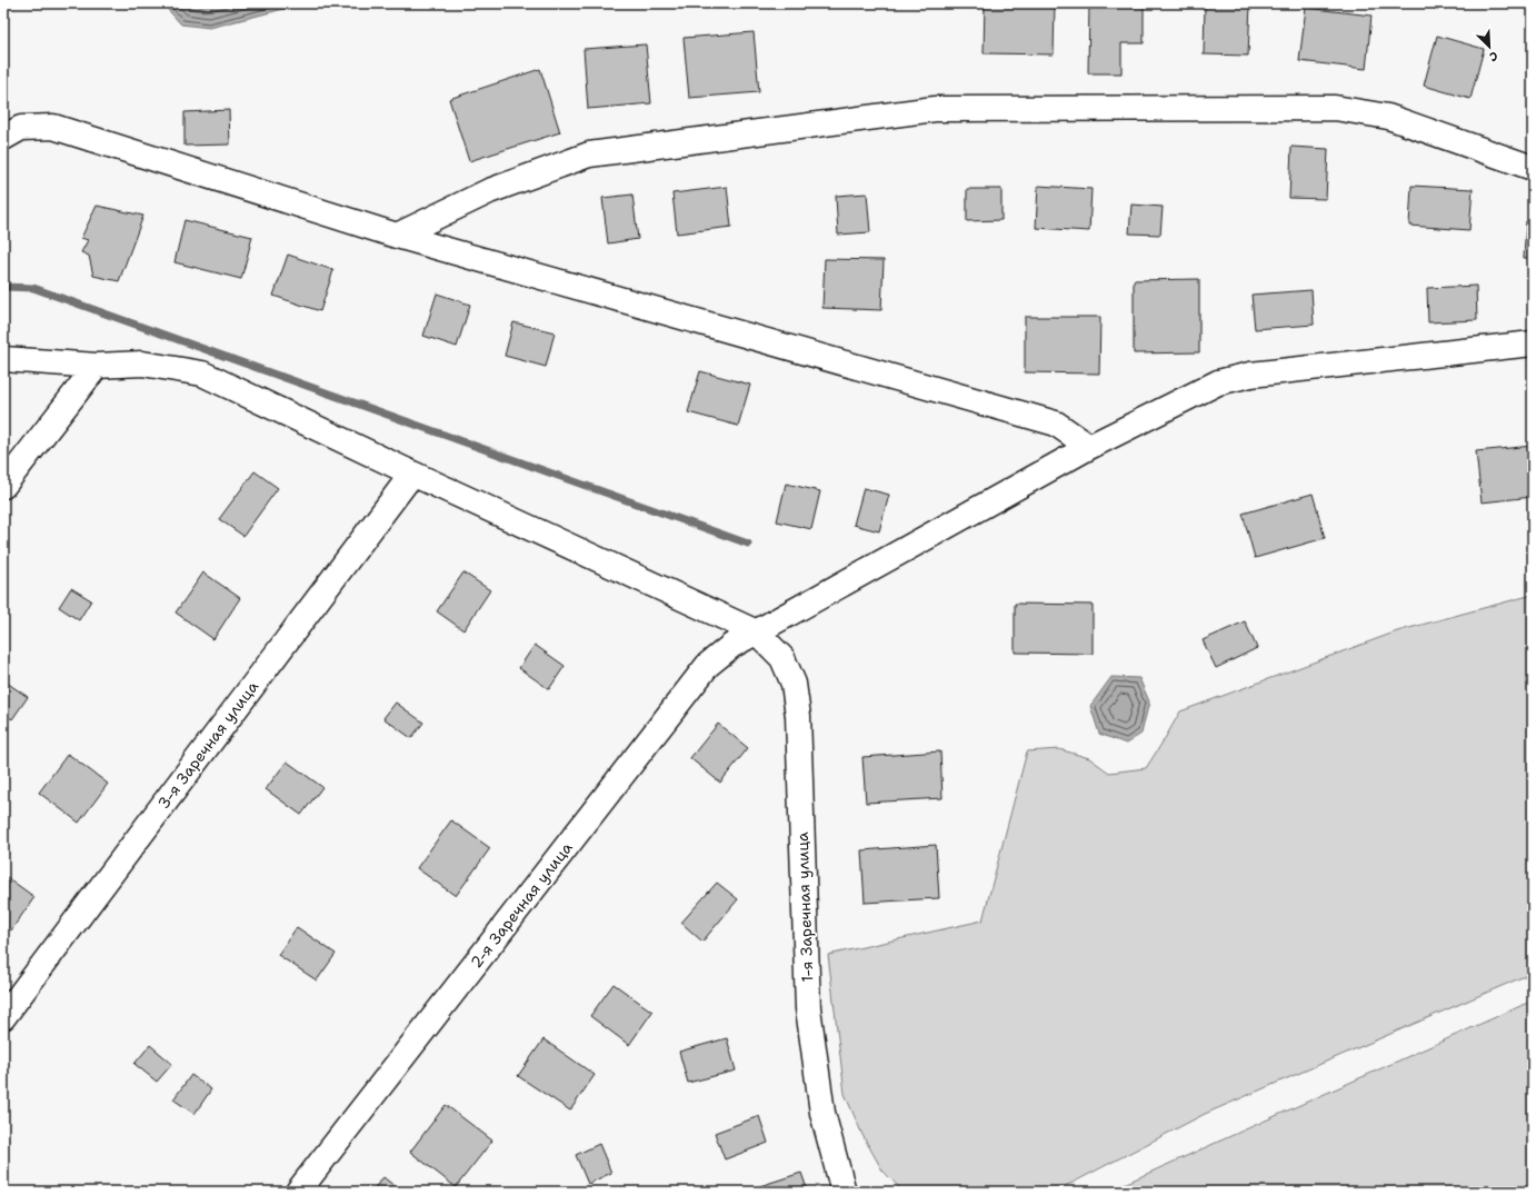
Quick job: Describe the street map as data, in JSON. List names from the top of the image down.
{
  "streets": {
    "street": ["3-я Заречная улица", "2-я Заречная улица", "1-я Заречная улица"]
  },
  "crossings": [
    ["2-я Заречная улица", "1-я Заречная улица"]
  ],
  "north": "bottom right"
}
